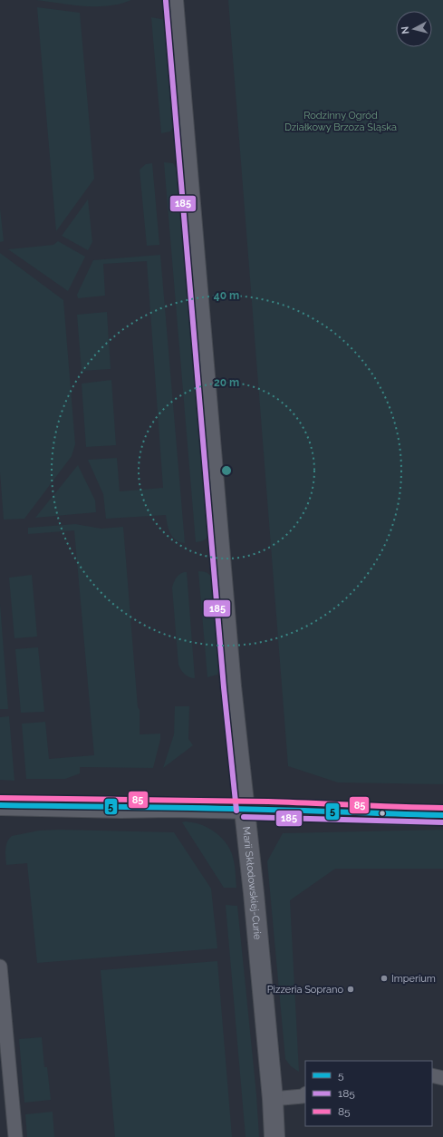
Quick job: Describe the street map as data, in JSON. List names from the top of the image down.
{
  "streets": {
    "street": ["Marii Skłodowskiej-Curie"]
  },
  "parks": ["Rodzinny Ogród Działkowy Brzoza Śląska"],
  "places": ["Imperium", "Pizzeria Soprano"],
  "lines": ["transit line 185", "transit line 85", "transit line 5"],
  "legend": ["5", "185", "85"],
  "north": "left",
  "rings": ["40 m", "20 m"]
}
